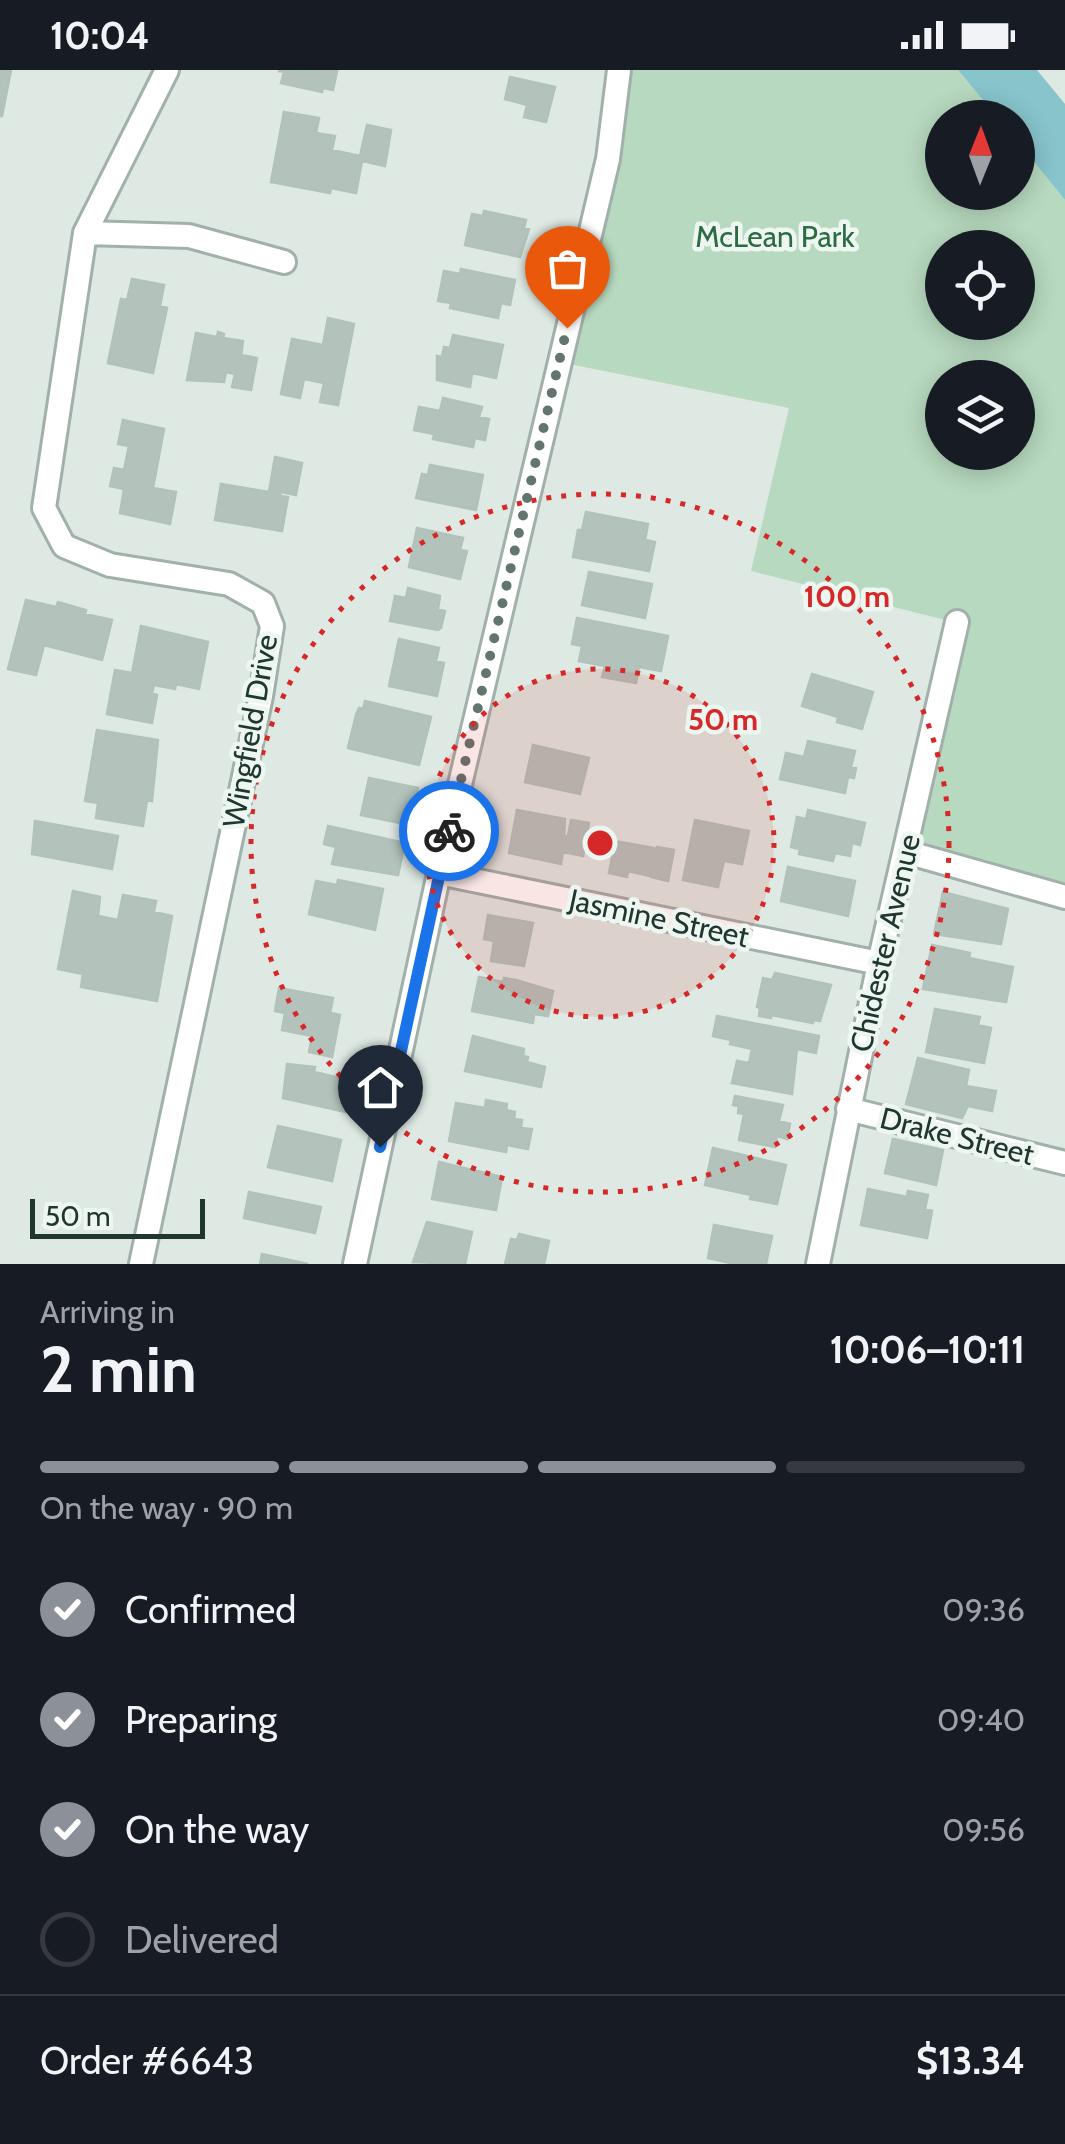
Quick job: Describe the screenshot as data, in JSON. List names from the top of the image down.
{
  "streets": {
    "street": [
      "Wingfield Drive",
      "Jasmine Street",
      "Chidester Avenue",
      "Drake Street"
    ]
  },
  "crossings": [
    ["Jasmine Street", "Chidester Avenue"],
    ["Chidester Avenue", "Drake Street"]
  ],
  "parks": ["McLean Park"],
  "scale_bar": "50 m",
  "north": "top",
  "page": {
    "status": "10:04",
    "scale": "50 m",
    "heading": ["2 min", "Arriving in", "10:06–10:11"],
    "panel": ["Order #6643", "$13.34"],
    "bar": "On the way · 90 m",
    "list": [
      ["Confirmed", "09:36"],
      ["Preparing", "09:40"],
      ["On the way", "09:56"],
      "Delivered"
    ]
  },
  "rings": ["100 m", "50 m"]
}
